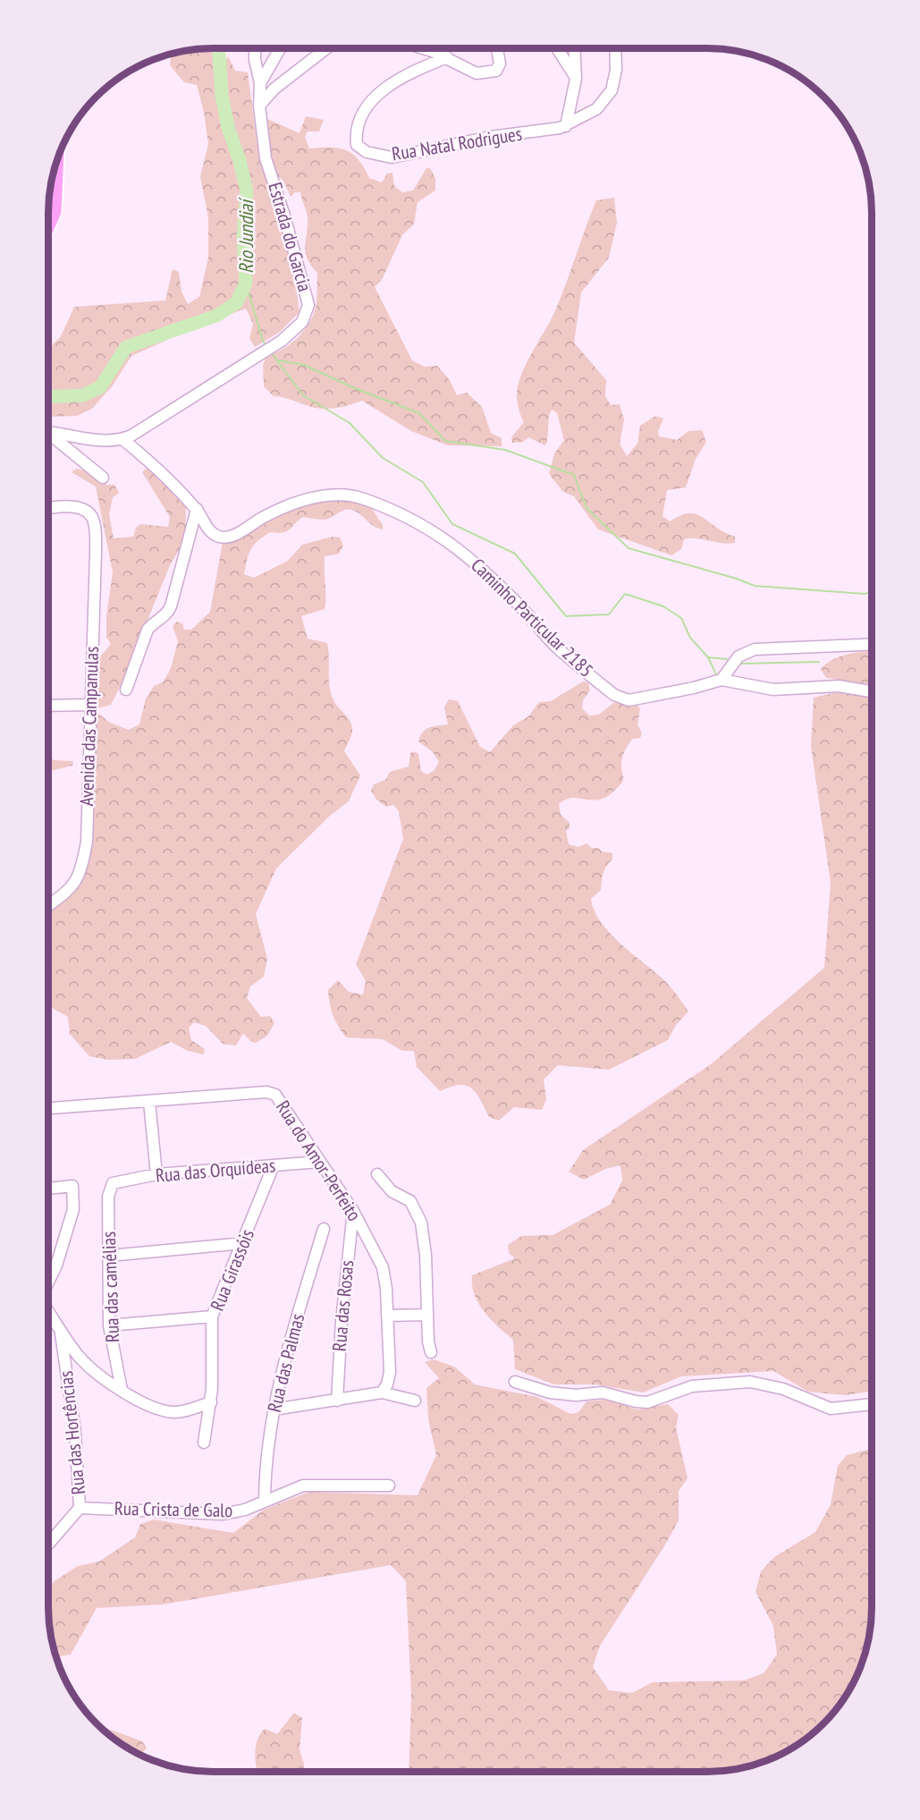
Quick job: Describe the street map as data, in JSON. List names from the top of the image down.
{
  "streets": {
    "street": [
      "Rua Natal Rodrigues",
      "Estrada do Garcia",
      "Caminho Particular 2185",
      "Avenida das Campanulas",
      "Rua do Amor-Perfeito",
      "Rua das Orquídeas",
      "Rua Girassóis",
      "Rua das camélias",
      "Rua das Rosas",
      "Rua das Palmas",
      "Rua das Hortências",
      "Rua Crista de Galo"
    ]
  },
  "crossings": [
    ["Rua do Amor-Perfeito", "Rua das Orquídeas"],
    ["Rua do Amor-Perfeito", "Rua das Rosas"],
    ["Rua das Orquídeas", "Rua Girassóis"],
    ["Rua das Orquídeas", "Rua das camélias"],
    ["Rua das Palmas", "Rua Crista de Galo"],
    ["Rua das Hortências", "Rua Crista de Galo"]
  ],
  "water": ["Rio Jundiaí"]
}
